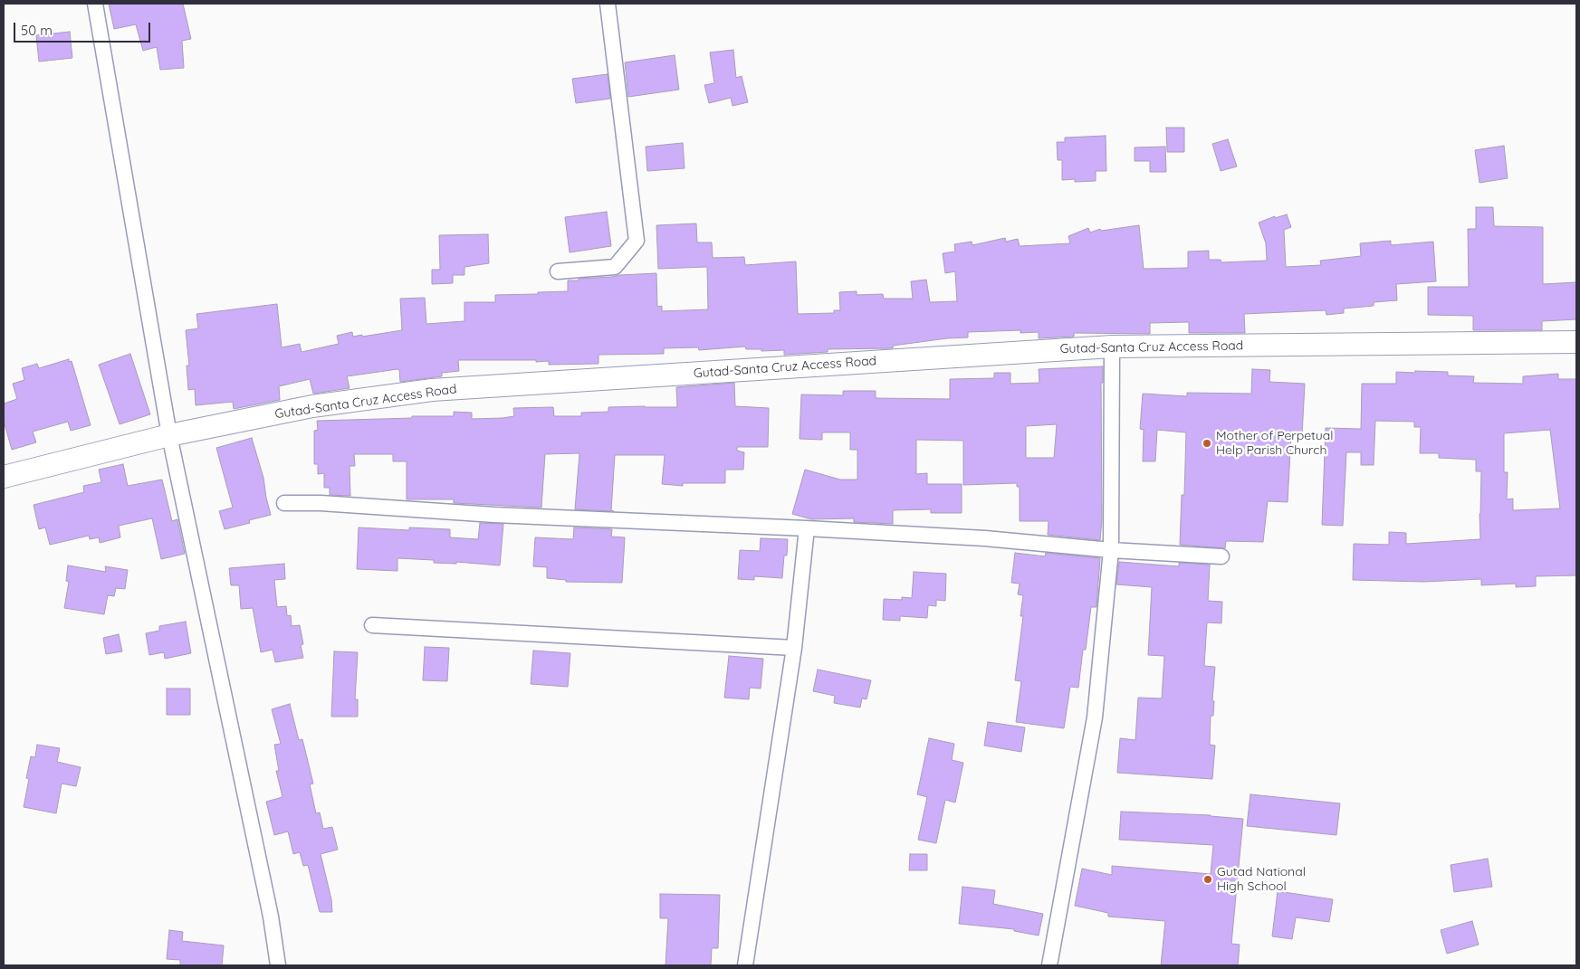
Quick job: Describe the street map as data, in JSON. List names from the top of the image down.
{
  "streets": {
    "main road": ["Gutad-Santa Cruz Access Road"]
  },
  "places": ["Mother of Perpetual Help Parish Church", "Gutad National High School"],
  "scale_bar": "50 m"
}
